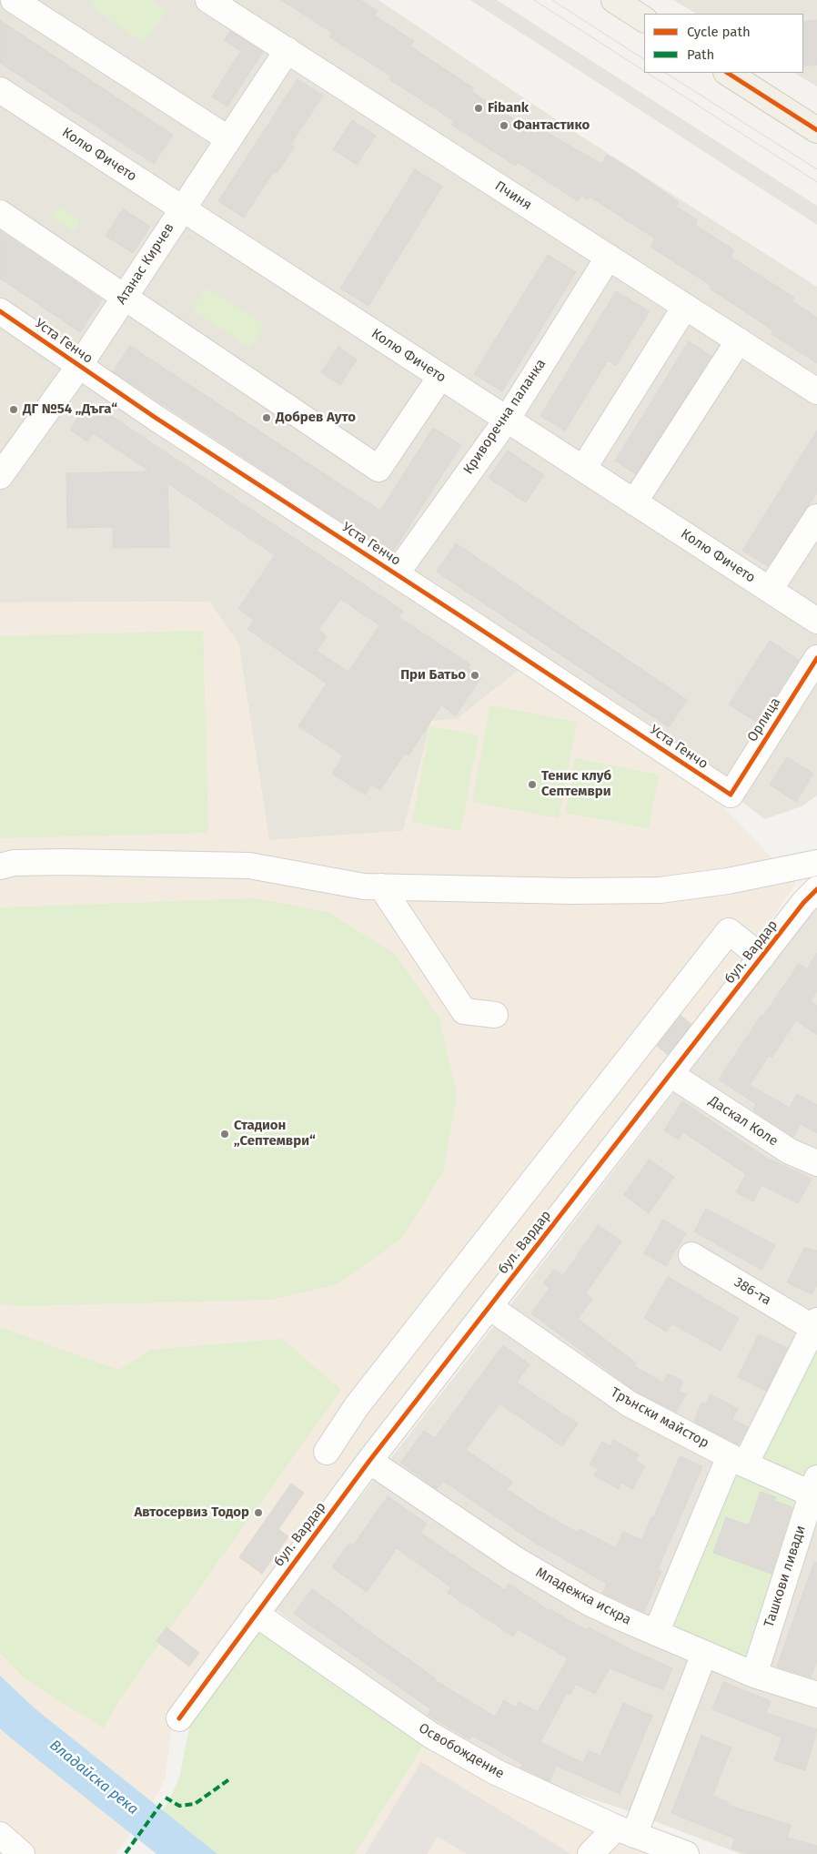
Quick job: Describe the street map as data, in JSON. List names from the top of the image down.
{
  "streets": {
    "street": [
      "Колю Фичето",
      "Пчиня",
      "Атанас Кирчев",
      "Уста Генчо",
      "Криворечна паланка",
      "Орлица",
      "бул. Вардар",
      "Даскал Коле",
      "386-та",
      "Трънски майстор",
      "Ташкови ливади",
      "Младежка искра",
      "Освобождение"
    ]
  },
  "crossings": [
    ["Колю Фичето", "Атанас Кирчев"],
    ["Колю Фичето", "Криворечна паланка"],
    ["Пчиня", "Атанас Кирчев"],
    ["Пчиня", "Криворечна паланка"],
    ["Атанас Кирчев", "Уста Генчо"],
    ["Уста Генчо", "Криворечна паланка"],
    ["Уста Генчо", "Орлица"],
    ["бул. Вардар", "Даскал Коле"],
    ["бул. Вардар", "Трънски майстор"],
    ["бул. Вардар", "Младежка искра"],
    ["бул. Вардар", "Освобождение"],
    ["Трънски майстор", "Ташкови ливади"],
    ["Ташкови ливади", "Младежка искра"]
  ],
  "water": ["Владайска река"],
  "places": [
    "Fibank",
    "Фантастико",
    "ДГ №54 „Дъга“",
    "Добрев Ауто",
    "При Батьо",
    "Тенис клуб Септември",
    "Стадион „Септември“",
    "Автосервиз Тодор"
  ],
  "legend": ["Cycle path", "Path"]
}
